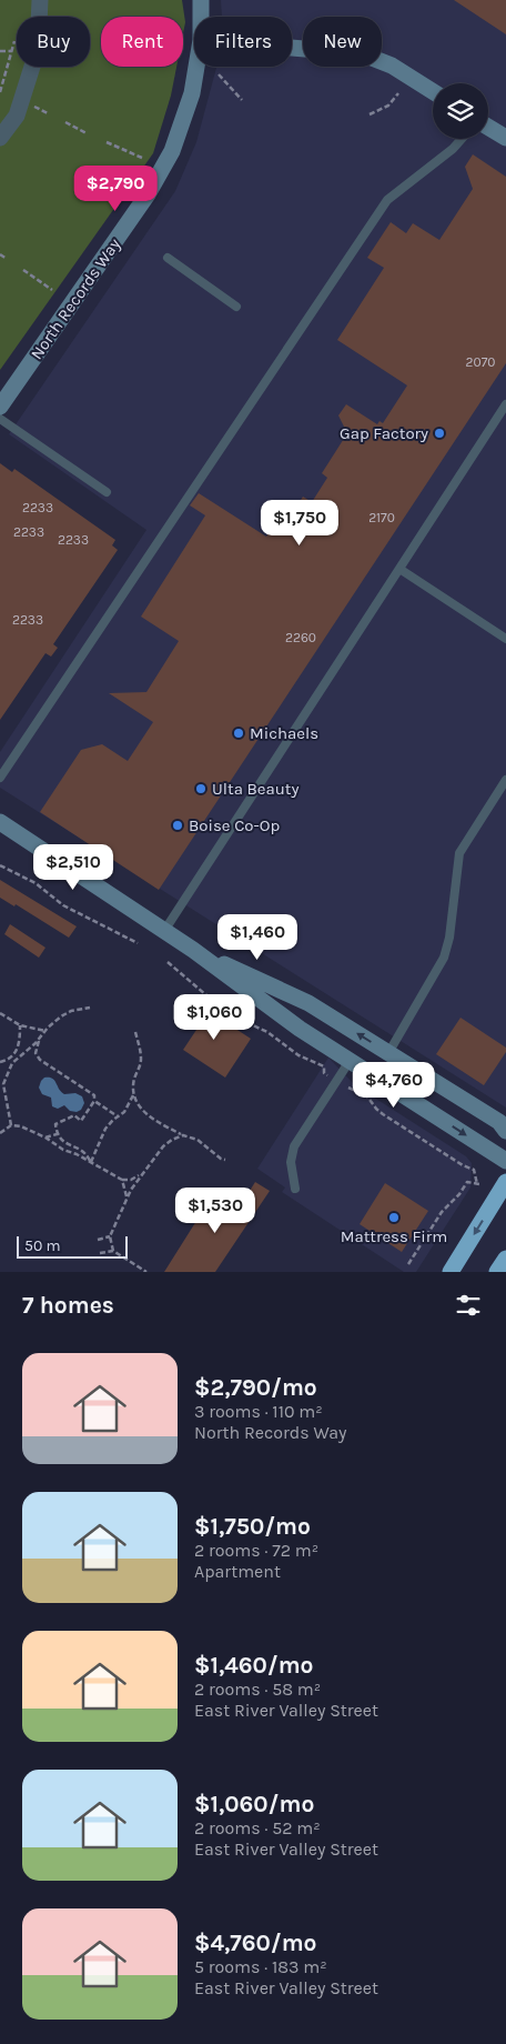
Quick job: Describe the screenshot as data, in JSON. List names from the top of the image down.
{
  "streets": {
    "street": ["North Records Way"]
  },
  "places": [
    "Gap Factory",
    "Michaels",
    "Ulta Beauty",
    "Boise Co-Op",
    "Mattress Firm"
  ],
  "house_numbers": [
    "2070",
    "2233",
    "2170",
    "2233",
    "2233",
    "2233",
    "2260"
  ],
  "scale_bar": "50 m",
  "page": {
    "chip": [
      "Buy",
      "Rent",
      "Filters",
      "New"
    ],
    "price": [
      "$2,790",
      "$1,750",
      "$2,510",
      "$1,460",
      "$1,060",
      "$4,760",
      "$1,530"
    ],
    "scale": "50 m",
    "heading": "7 homes",
    "list": [
      {
        "name": "$2,790/mo",
        "note": "3 rooms · 110 m² · North Records Way"
      },
      {
        "name": "$1,750/mo",
        "note": "2 rooms · 72 m² · Apartment"
      },
      {
        "name": "$1,460/mo",
        "note": "2 rooms · 58 m² · East River Valley Street"
      },
      {
        "name": "$1,060/mo",
        "note": "2 rooms · 52 m² · East River Valley Street"
      },
      {
        "name": "$4,760/mo",
        "note": "5 rooms · 183 m² · East River Valley Street"
      }
    ]
  }
}
